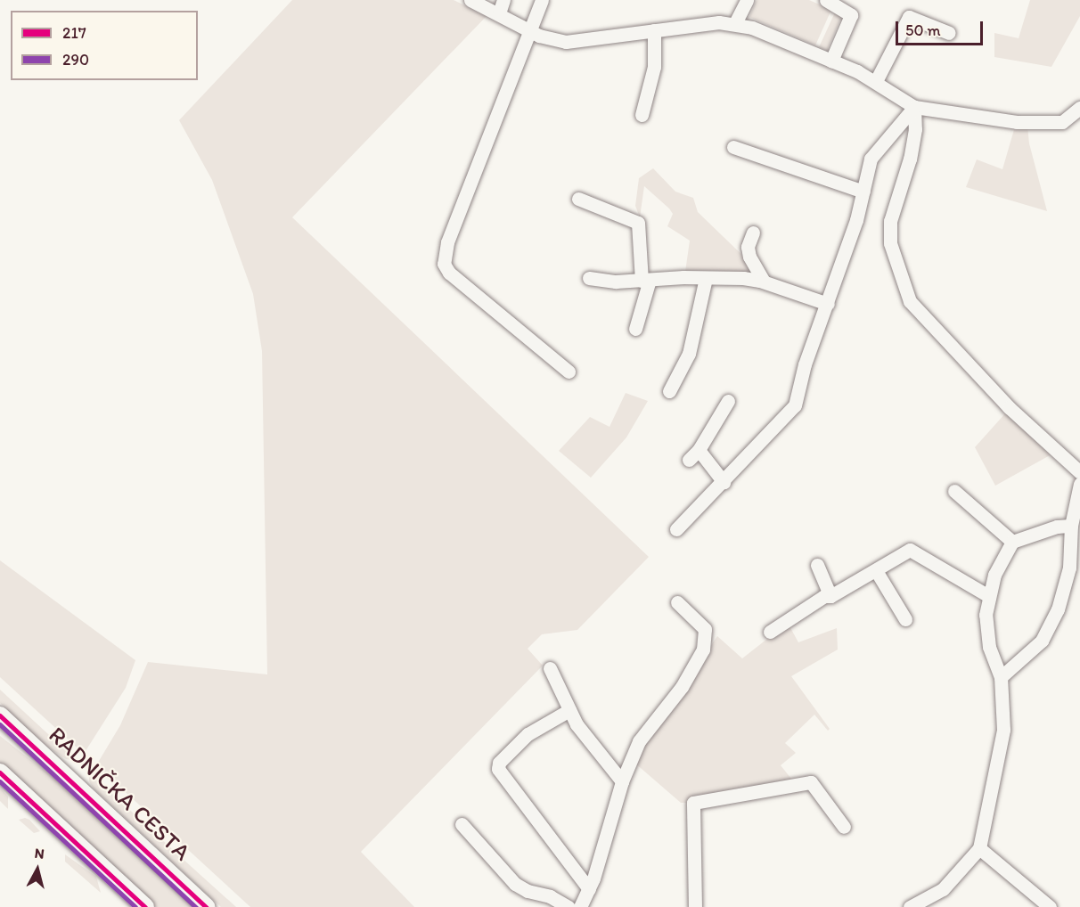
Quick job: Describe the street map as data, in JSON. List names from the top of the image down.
{
  "streets": {
    "main road": ["RADNIČKA CESTA"]
  },
  "lines": ["transit line 217", "transit line 290"],
  "legend": ["217", "290"],
  "scale_bar": "50 m",
  "north": "top"
}
